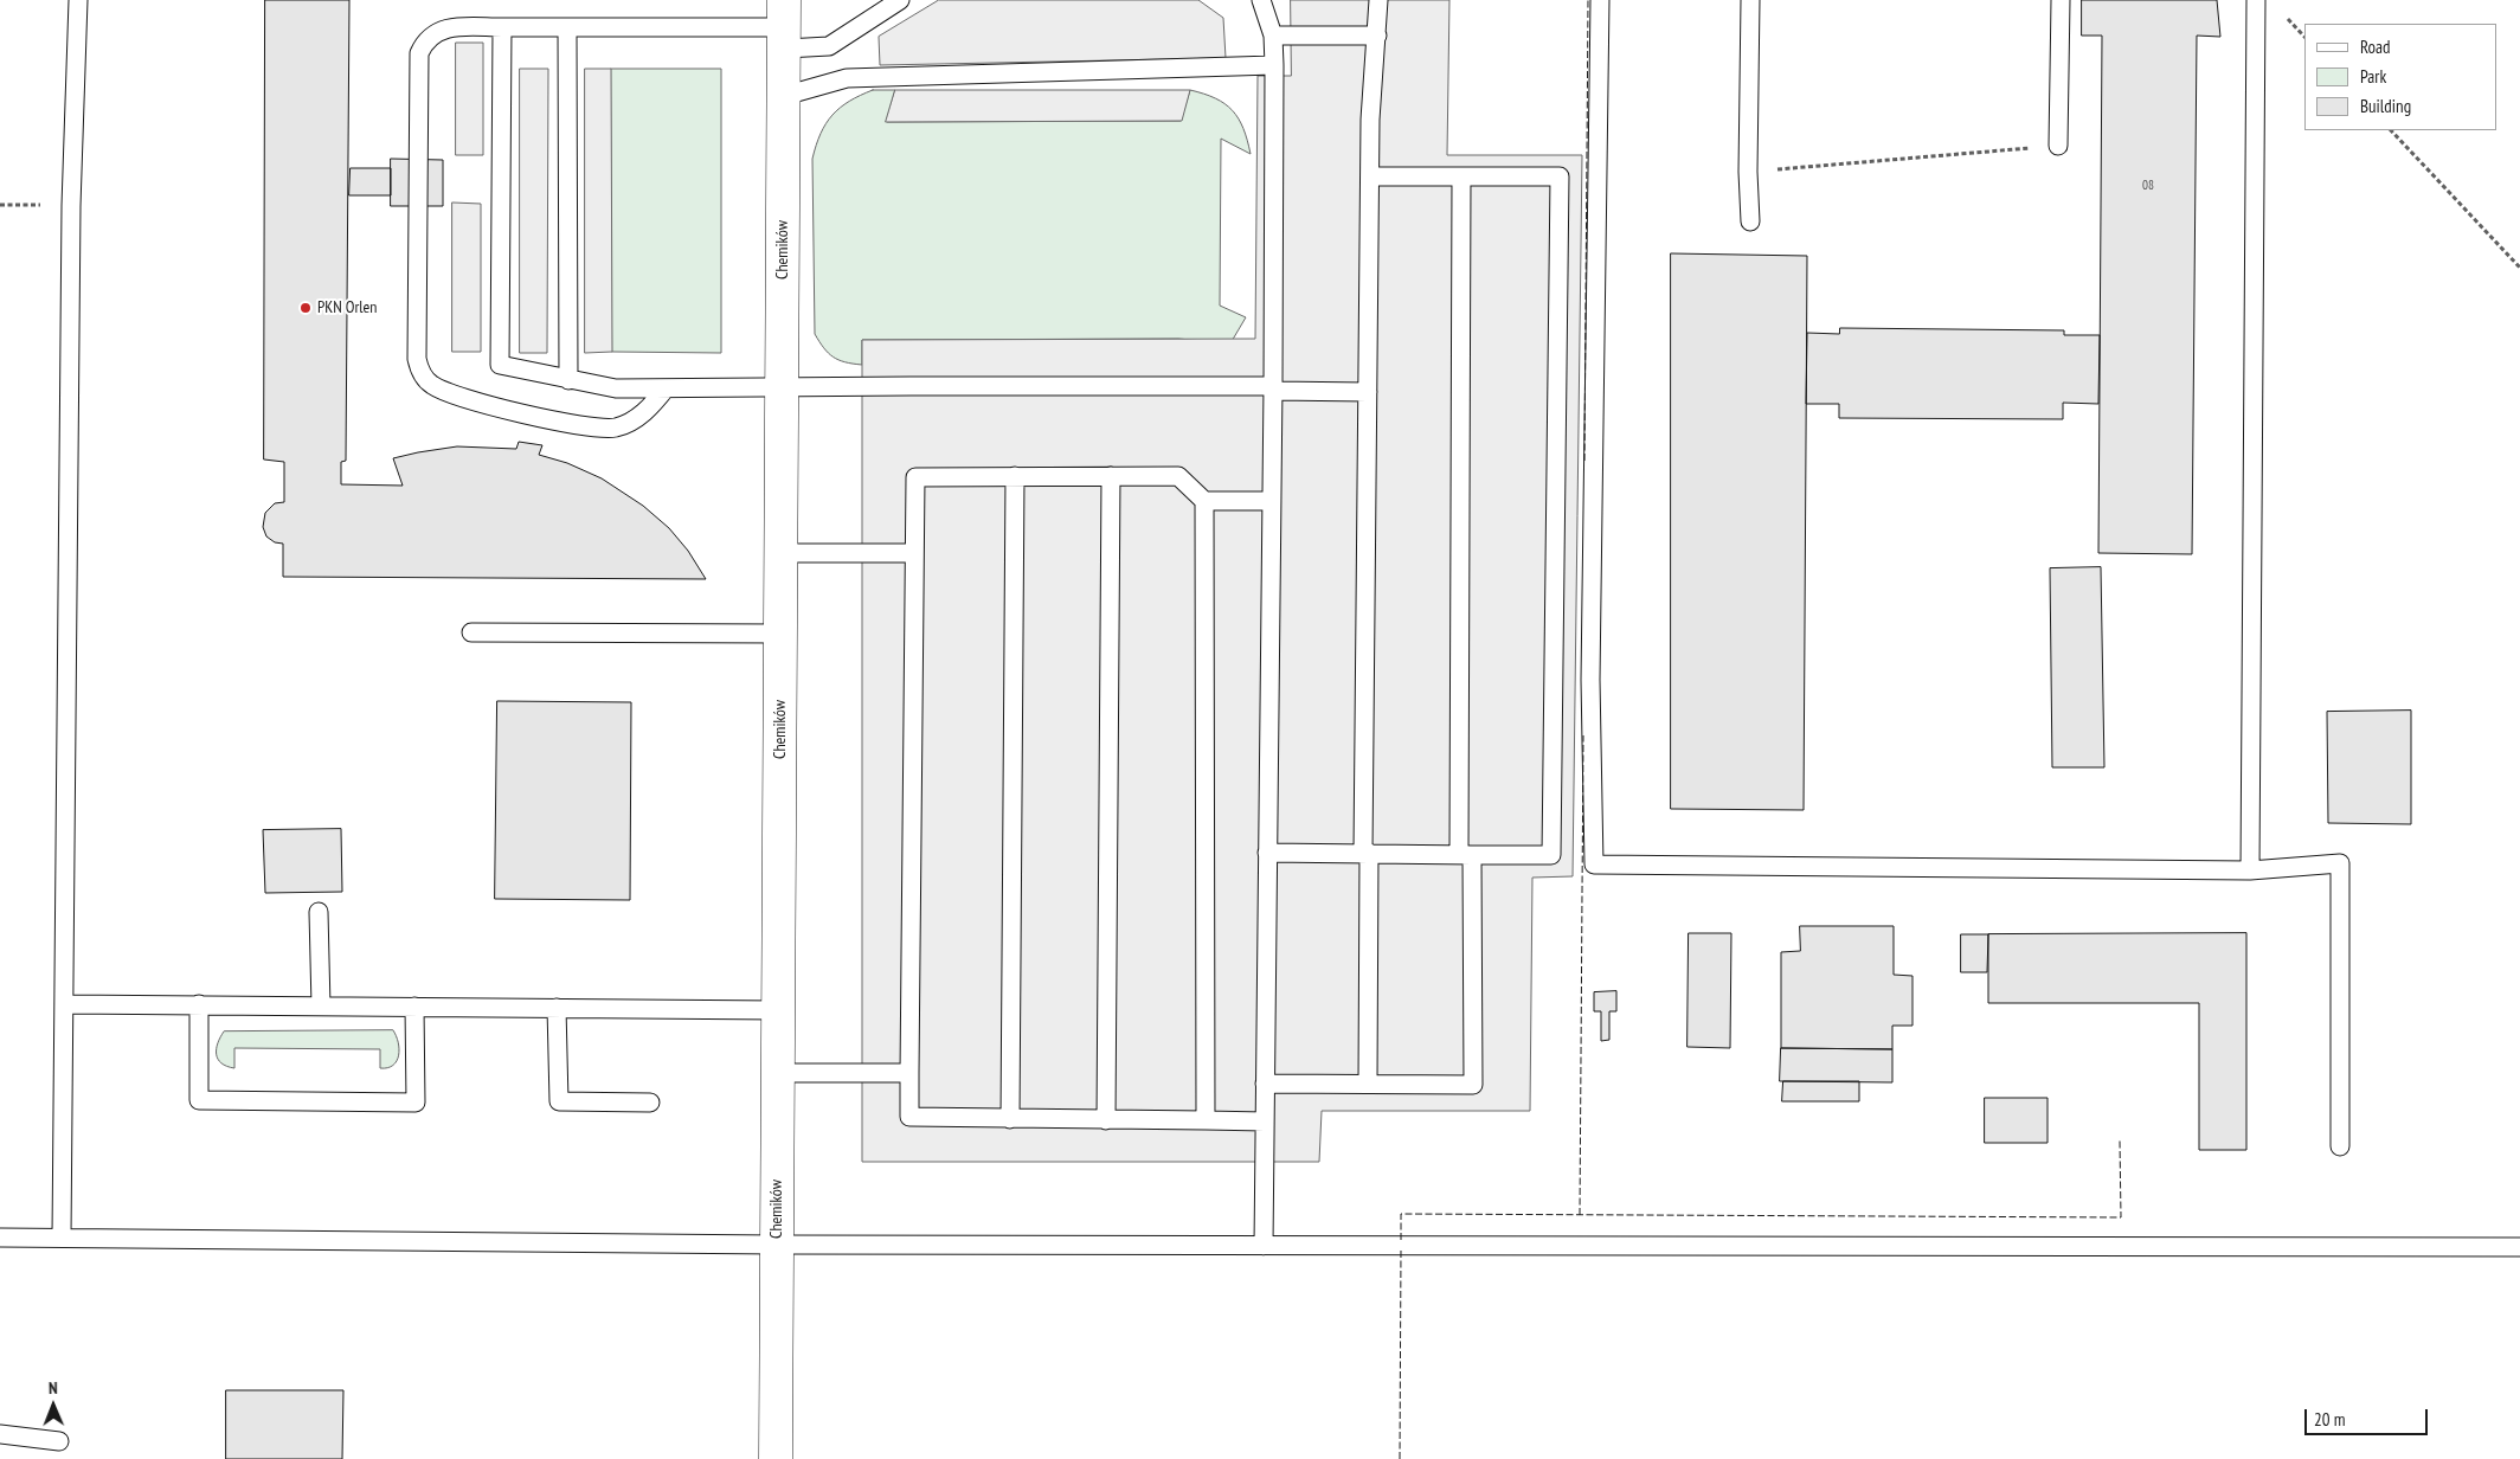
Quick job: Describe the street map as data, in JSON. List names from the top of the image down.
{
  "streets": {
    "street": ["Chemików"]
  },
  "places": ["PKN Orlen"],
  "house_numbers": ["08"],
  "legend": ["Road", "Park", "Building"],
  "scale_bar": "20 m",
  "north": "top"
}
